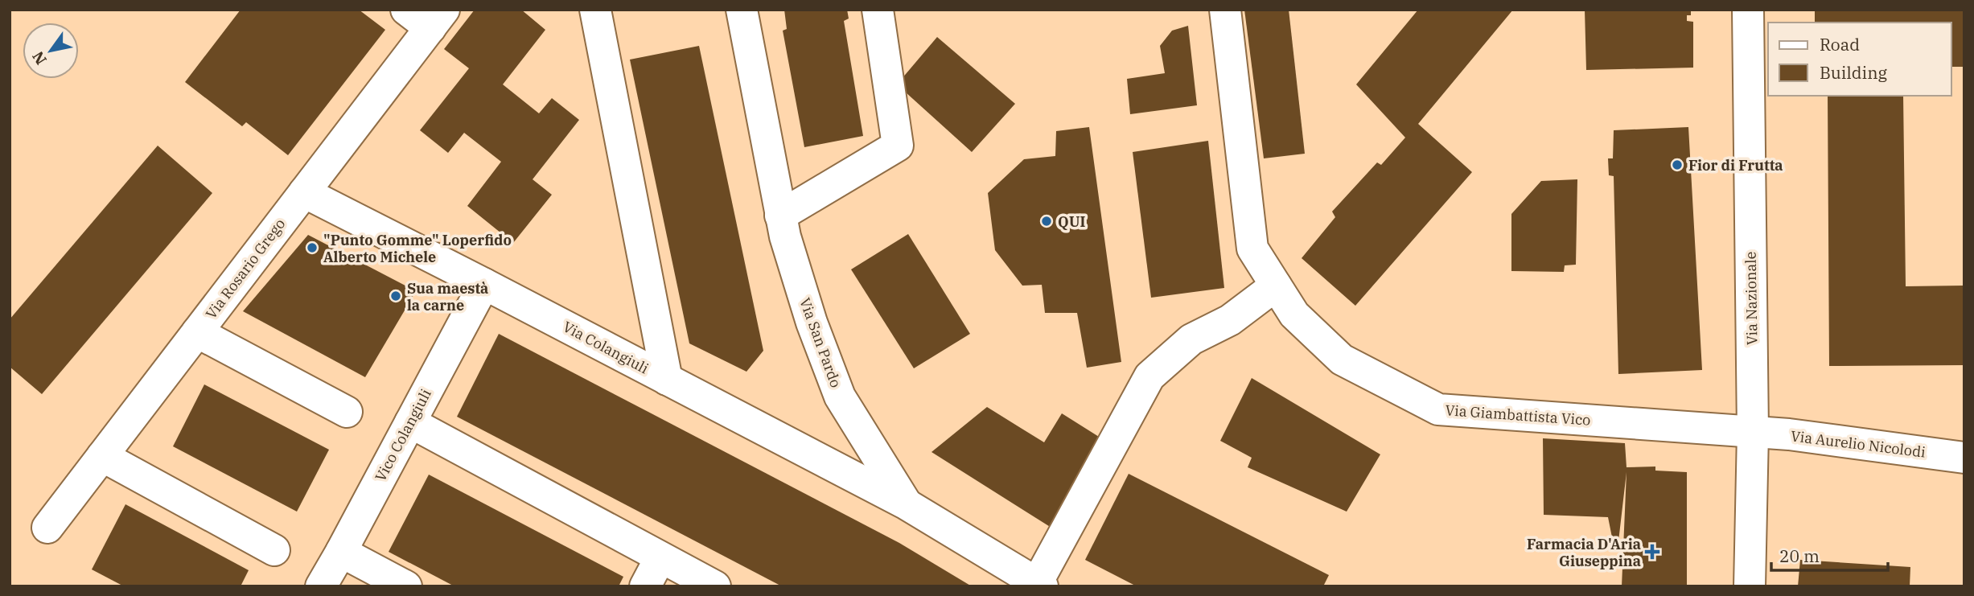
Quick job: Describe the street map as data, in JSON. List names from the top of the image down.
{
  "streets": {
    "street": [
      "Via Rosario Grego",
      "Via Nazionale",
      "Via San Pardo",
      "Via Colangiuli",
      "Via Giambattista Vico",
      "Vico Colangiuli",
      "Via Aurelio Nicolodi"
    ]
  },
  "crossings": [
    ["Via Rosario Grego", "Via Colangiuli"],
    ["Via Nazionale", "Via Giambattista Vico"],
    ["Via Nazionale", "Via Aurelio Nicolodi"],
    ["Via San Pardo", "Via Colangiuli"],
    ["Via Colangiuli", "Vico Colangiuli"],
    ["Via Giambattista Vico", "Via Aurelio Nicolodi"]
  ],
  "places": {
    "other": [
      "Fior di Frutta",
      "QUI",
      "\"Punto Gomme\" Loperfido Alberto Michele",
      "Sua maestà la carne"
    ],
    "health": ["Farmacia D'Aria Giuseppina"]
  },
  "legend": ["Road", "Building"],
  "scale_bar": "20 m",
  "north": "bottom left"
}
